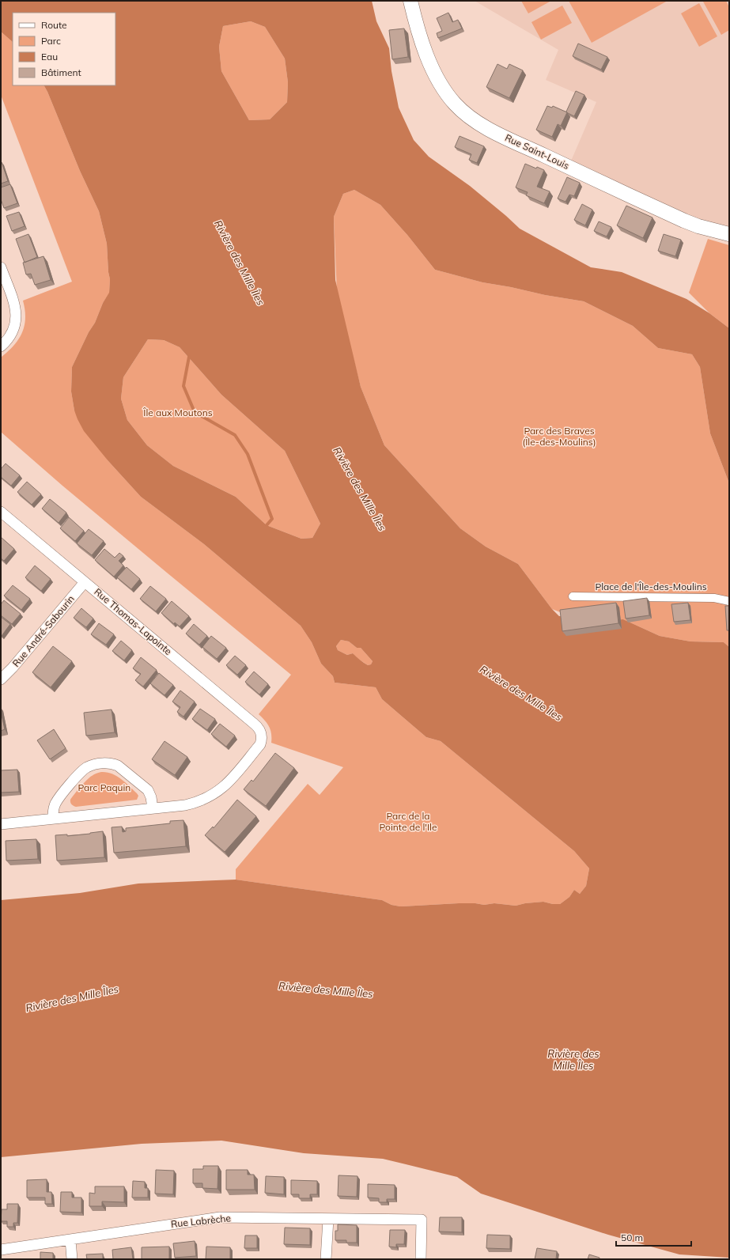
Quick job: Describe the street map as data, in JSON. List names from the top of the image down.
{
  "streets": {
    "main road": ["Rue Saint-Louis"],
    "street": [
      "Place de l'Île-des-Moulins",
      "Rue Thomas-Lapointe",
      "Rue André-Sabourin",
      "Rue Labrèche"
    ]
  },
  "crossings": [
    ["Rue Thomas-Lapointe", "Rue André-Sabourin"]
  ],
  "water": ["Rivière des Mille Îles"],
  "parks": [
    "Île aux Moutons",
    "Parc des Braves (Île-des-Moulins)",
    "Parc Paquin",
    "Parc de la Pointe de l'Ile"
  ],
  "legend": [
    "Route",
    "Parc",
    "Eau",
    "Bâtiment"
  ],
  "scale_bar": "50 m"
}
